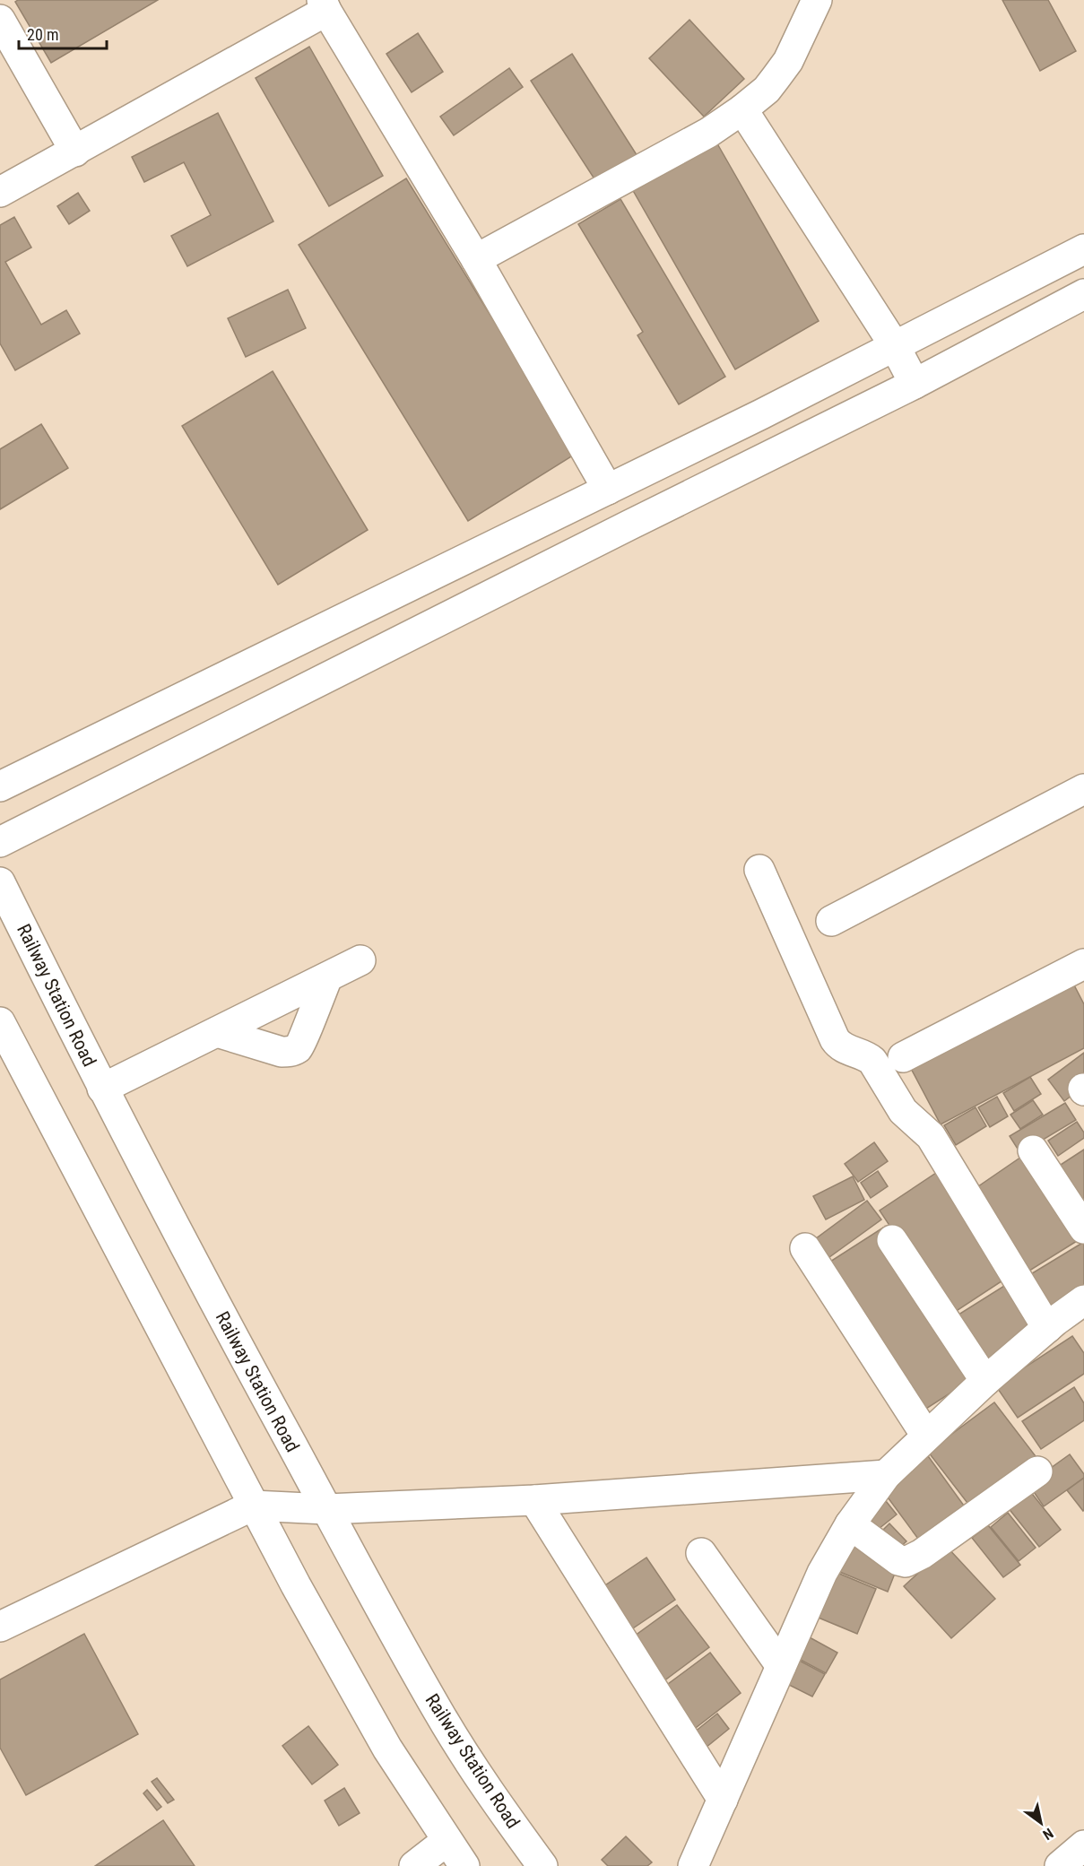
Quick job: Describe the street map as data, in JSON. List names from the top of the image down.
{
  "streets": {
    "main road": ["Railway Station Road"]
  },
  "scale_bar": "20 m",
  "north": "bottom right"
}
